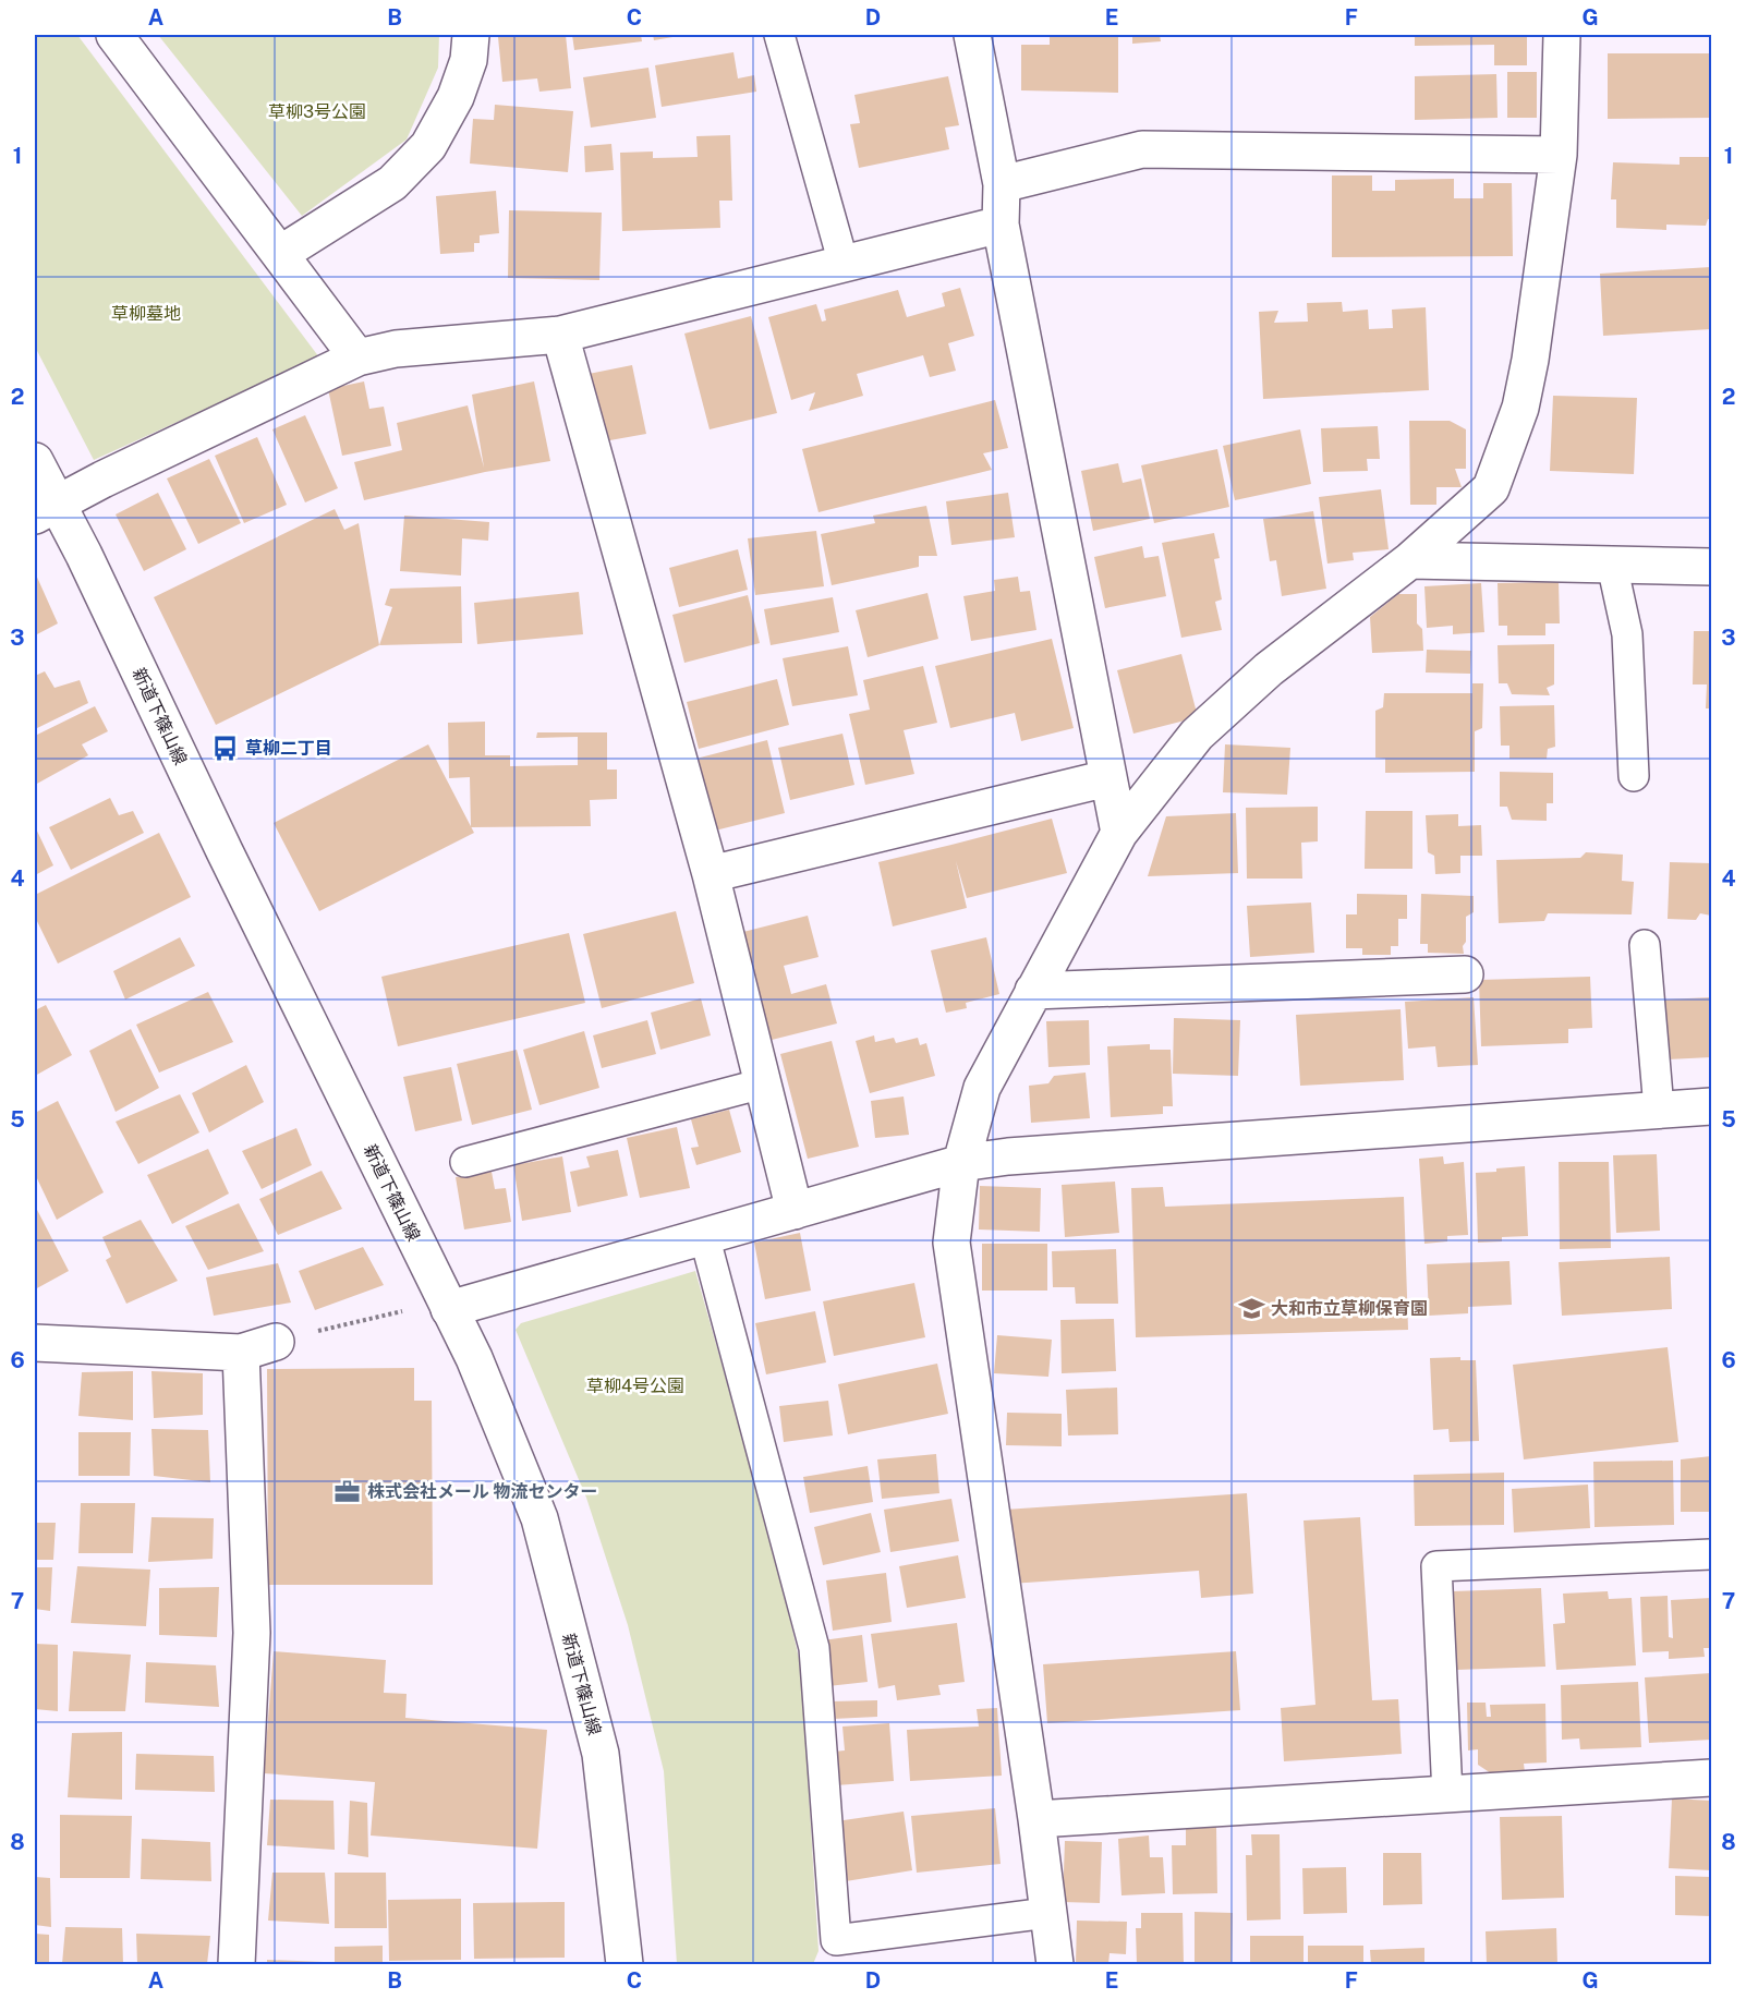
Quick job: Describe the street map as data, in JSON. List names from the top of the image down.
{
  "streets": {
    "street": ["新道下篠山線"]
  },
  "parks": ["草柳3号公園", "草柳墓地", "草柳4号公園"],
  "places": {
    "bus stop": ["草柳二丁目"],
    "school or university": ["大和市立草柳保育園"],
    "office": ["株式会社メール 物流センター"]
  },
  "grid": {
    "columns": [
      "A",
      "B",
      "C",
      "D",
      "E",
      "F",
      "G"
    ],
    "rows": [
      "1",
      "2",
      "3",
      "4",
      "5",
      "6",
      "7",
      "8"
    ]
  }
}
